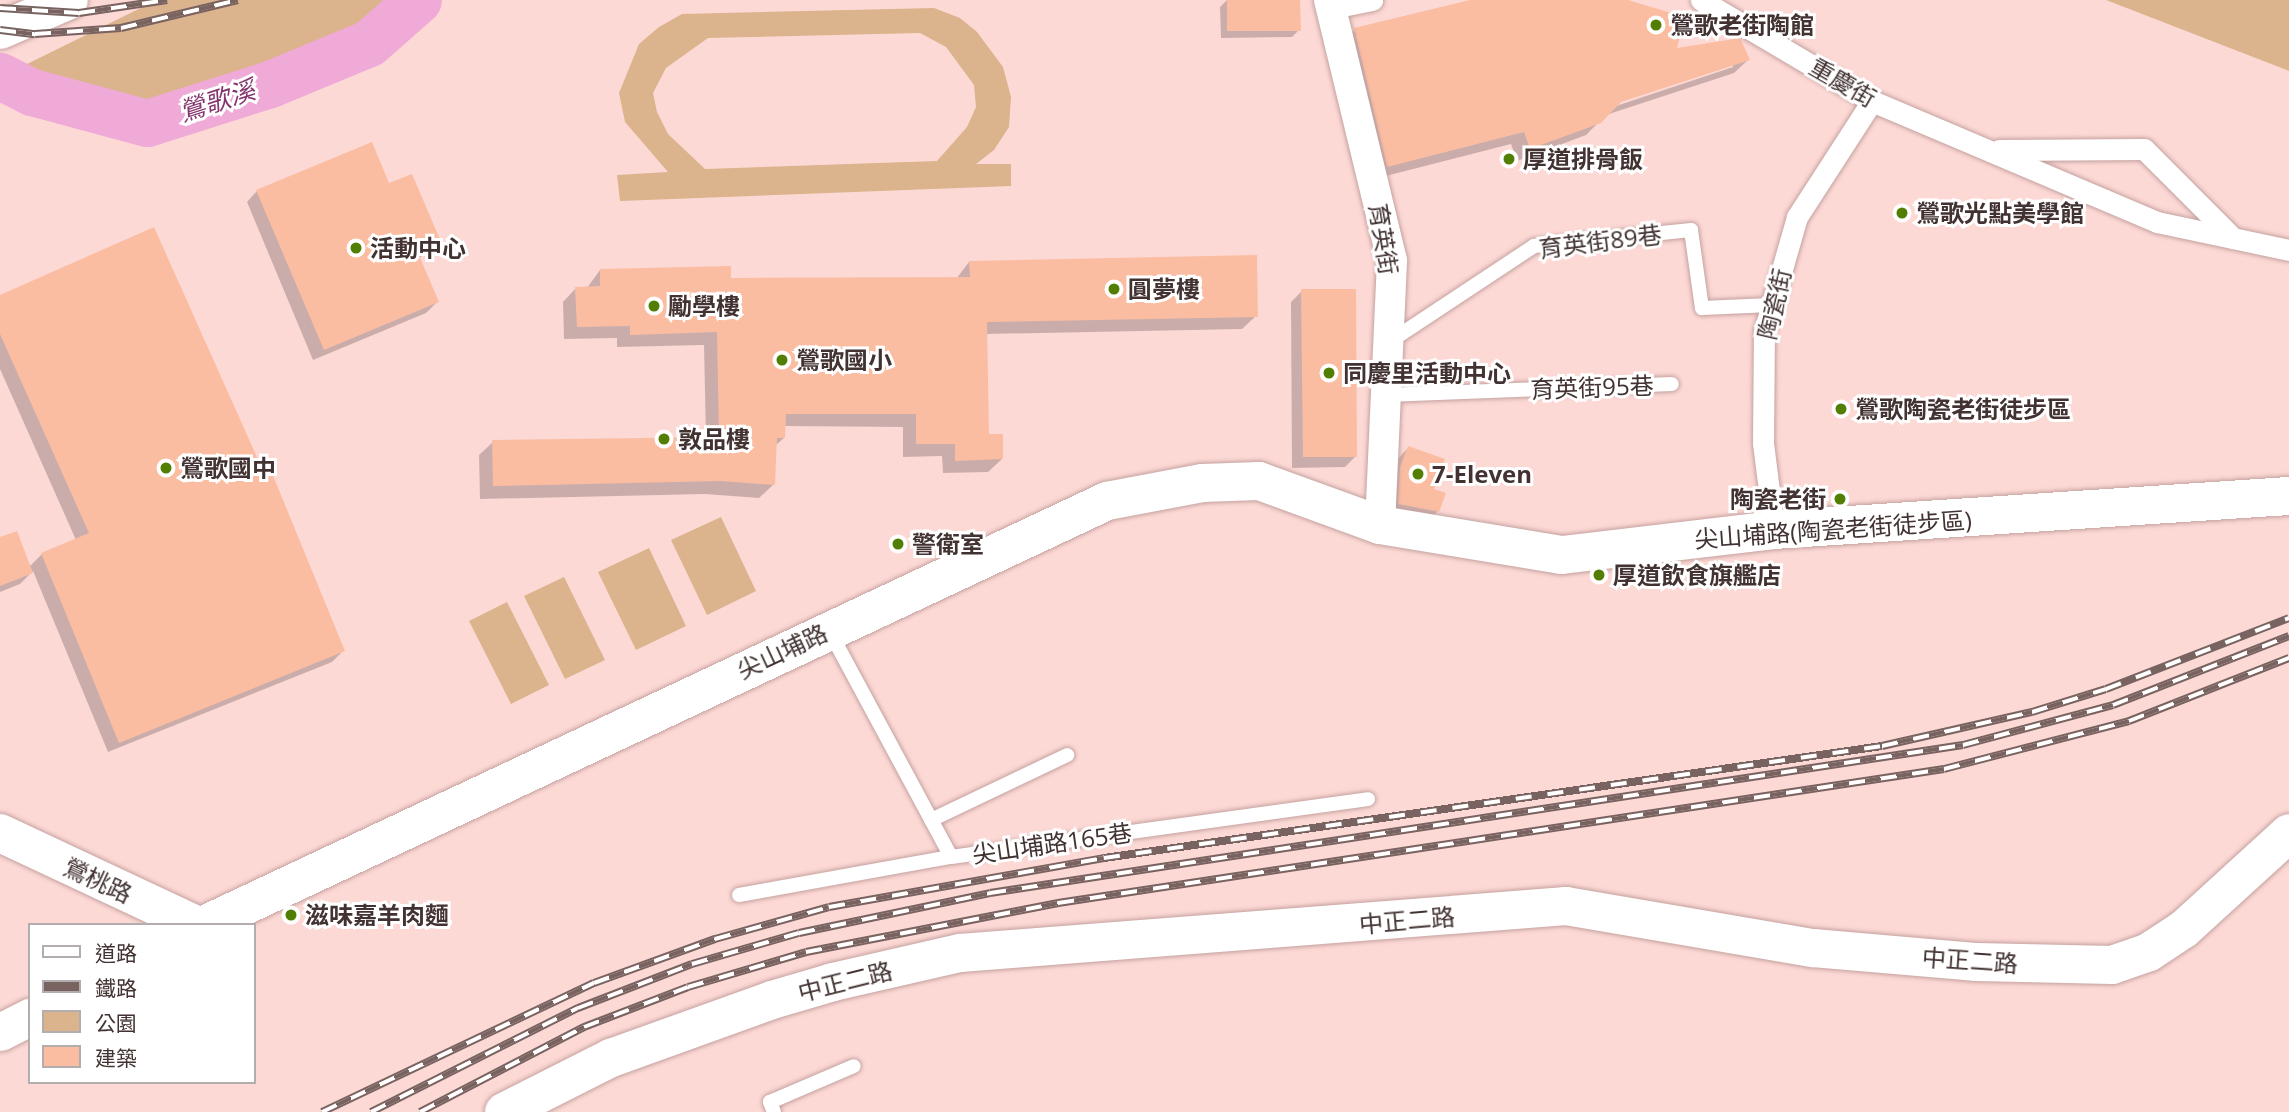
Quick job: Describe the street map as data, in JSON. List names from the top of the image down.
{
  "streets": {
    "main road": [
      "尖山埔路(陶瓷老街徒步區)",
      "尖山埔路",
      "鶯桃路",
      "中正二路"
    ],
    "street": ["重慶街", "育英街", "陶瓷街"],
    "lane": ["育英街89巷", "育英街95巷", "尖山埔路165巷"]
  },
  "crossings": [
    ["重慶街", "陶瓷街"],
    ["育英街", "育英街89巷"],
    ["育英街", "育英街95巷"],
    ["育英街", "尖山埔路(陶瓷老街徒步區)"],
    ["育英街", "尖山埔路"],
    ["育英街89巷", "陶瓷街"],
    ["陶瓷街", "尖山埔路(陶瓷老街徒步區)"],
    ["尖山埔路(陶瓷老街徒步區)", "尖山埔路"],
    ["尖山埔路", "尖山埔路165巷"]
  ],
  "water": ["鶯歌溪"],
  "places": [
    "鶯歌老街陶館",
    "厚道排骨飯",
    "鶯歌光點美學館",
    "活動中心",
    "圓夢樓",
    "勵學樓",
    "鶯歌國小",
    "同慶里活動中心",
    "鶯歌陶瓷老街徒步區",
    "敦品樓",
    "鶯歌國中",
    "7-Eleven",
    "陶瓷老街",
    "警衛室",
    "厚道飲食旗艦店",
    "滋味嘉羊肉麵"
  ],
  "legend": [
    "道路",
    "鐵路",
    "公園",
    "建築"
  ]
}
